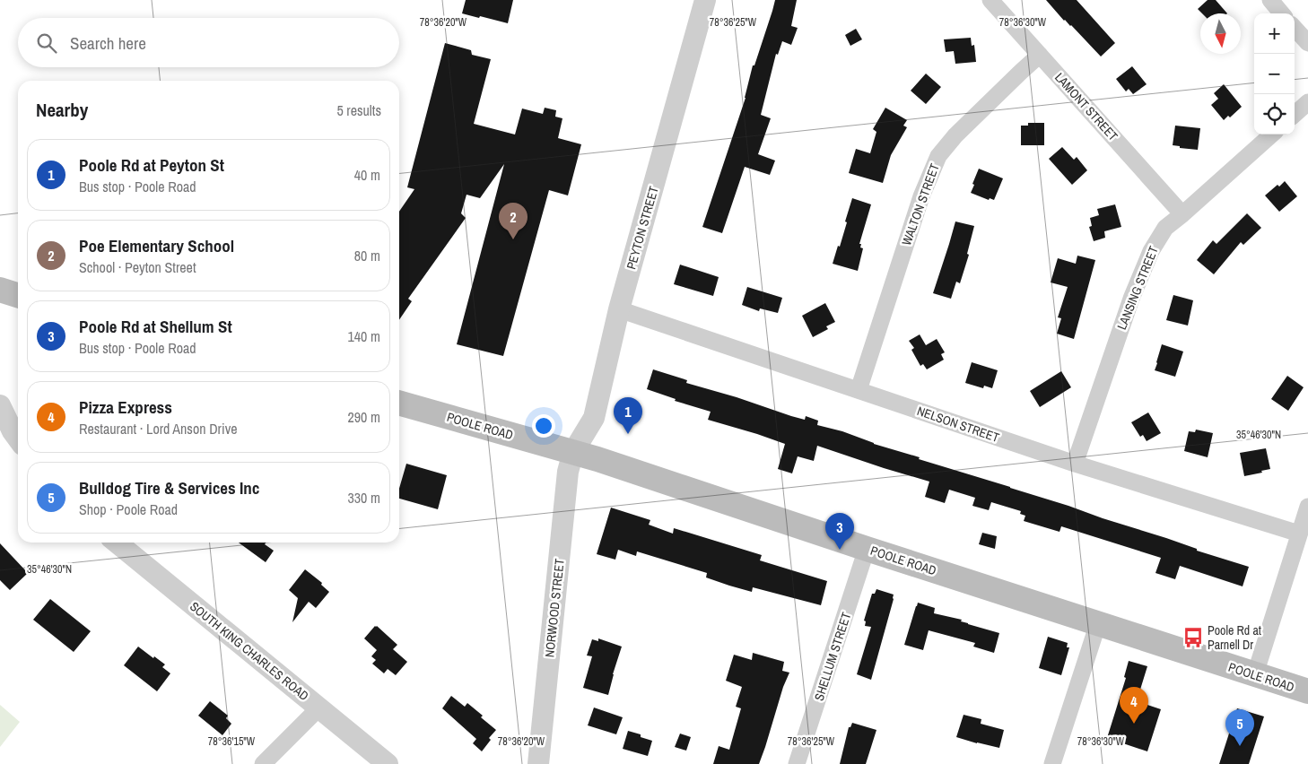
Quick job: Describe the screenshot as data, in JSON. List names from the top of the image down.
{
  "streets": {
    "main road": ["POOLE ROAD"],
    "street": [
      "LAMONT STREET",
      "WALTON STREET",
      "PEYTON STREET",
      "LANSING STREET",
      "NELSON STREET",
      "NORWOOD STREET",
      "SOUTH KING CHARLES ROAD",
      "SHELLUM STREET"
    ]
  },
  "crossings": [
    ["LAMONT STREET", "WALTON STREET"],
    ["LAMONT STREET", "LANSING STREET"],
    ["WALTON STREET", "NELSON STREET"],
    ["PEYTON STREET", "NELSON STREET"],
    ["PEYTON STREET", "POOLE ROAD"],
    ["PEYTON STREET", "NORWOOD STREET"],
    ["LANSING STREET", "NELSON STREET"],
    ["POOLE ROAD", "NORWOOD STREET"],
    ["POOLE ROAD", "SHELLUM STREET"]
  ],
  "places": {
    "bus stop": ["Poole Rd at Parnell Dr"]
  },
  "north": "bottom",
  "page": {
    "map_buttons": ["+", "−"],
    "search": "Search here",
    "heading": ["Nearby", "5 results"],
    "list": [
      {
        "mark": "1",
        "name": "Poole Rd at Peyton St",
        "note": "Bus stop · Poole Road",
        "value": "40 m"
      },
      {
        "mark": "2",
        "name": "Poe Elementary School",
        "note": "School · Peyton Street",
        "value": "80 m"
      },
      {
        "mark": "3",
        "name": "Poole Rd at Shellum St",
        "note": "Bus stop · Poole Road",
        "value": "140 m"
      },
      {
        "mark": "4",
        "name": "Pizza Express",
        "note": "Restaurant · Lord Anson Drive",
        "value": "290 m"
      },
      {
        "mark": "5",
        "name": "Bulldog Tire & Services Inc",
        "note": "Shop · Poole Road",
        "value": "330 m"
      }
    ],
    "pins": [
      "2",
      "1",
      "3",
      "4",
      "5"
    ]
  },
  "coordinates": [
    "78°36'20\"W",
    "78°36'25\"W",
    "78°36'30\"W",
    "35°46'30\"N",
    "78°36'15\"W"
  ]
}
